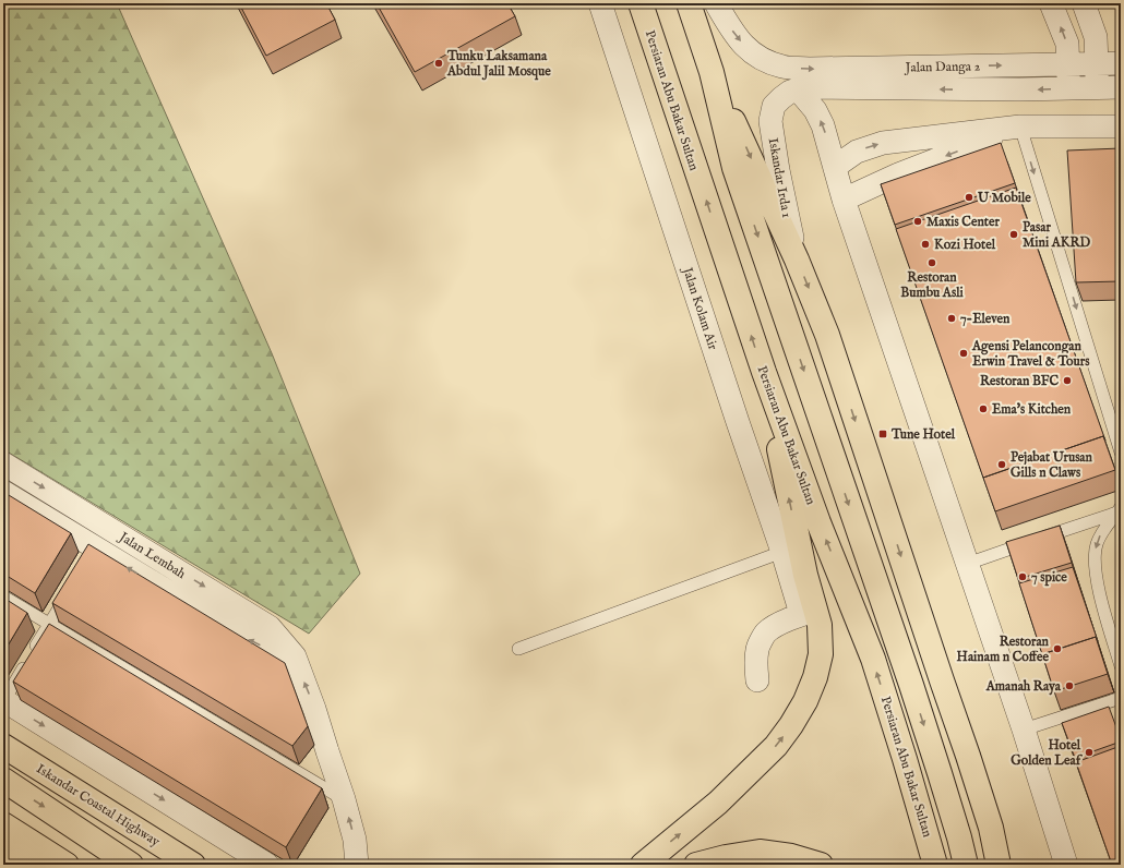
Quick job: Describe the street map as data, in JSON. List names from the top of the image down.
{
  "streets": {
    "highway": ["Persiaran Abu Bakar Sultan", "Iskandar Coastal Highway"],
    "street": [
      "Jalan Danga 2",
      "Iskandar Irda 1",
      "Jalan Kolam Air",
      "Jalan Lembah"
    ]
  },
  "crossings": [
    ["Jalan Danga 2", "Iskandar Irda 1"]
  ],
  "places": {
    "other": [
      "Tunku Laksamana Abdul Jalil Mosque",
      "U Mobile",
      "Maxis Center",
      "Pasar Mini AKRD",
      "Kozi Hotel",
      "Restoran Bumbu Asli",
      "7-Eleven",
      "Agensi Pelancongan Erwin Travel & Tours",
      "Restoran BFC",
      "Ema's Kitchen",
      "Pejabat Urusan Gills n Claws",
      "7 spice",
      "Restoran Hainam n Coffee",
      "Amanah Raya",
      "Hotel Golden Leaf"
    ],
    "transit": ["Tune Hotel"]
  }
}
